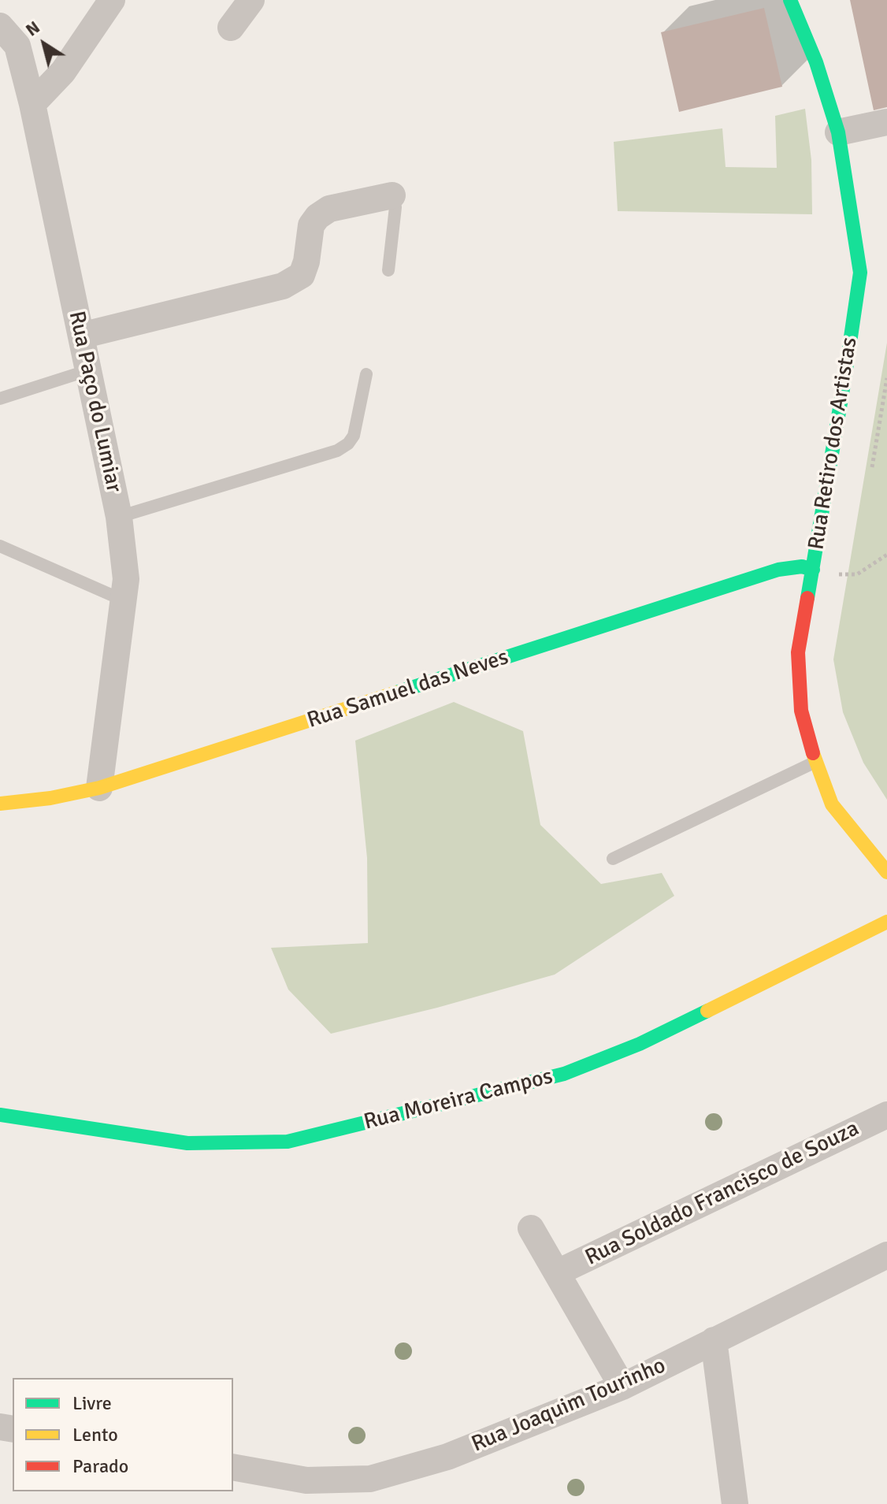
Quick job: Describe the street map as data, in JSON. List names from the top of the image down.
{
  "streets": {
    "street": [
      "Rua Paço do Lumiar",
      "Rua Retiro dos Artistas",
      "Rua Samuel das Neves",
      "Rua Moreira Campos",
      "Rua Soldado Francisco de Souza",
      "Rua Joaquim Tourinho"
    ]
  },
  "crossings": [
    ["Rua Paço do Lumiar", "Rua Samuel das Neves"],
    ["Rua Retiro dos Artistas", "Rua Samuel das Neves"]
  ],
  "legend": ["Livre", "Lento", "Parado"],
  "north": "top left"
}
